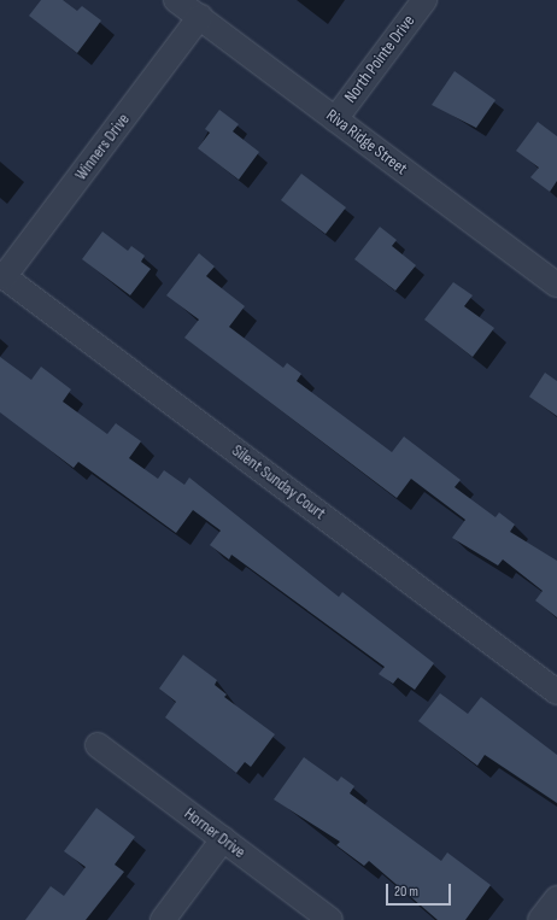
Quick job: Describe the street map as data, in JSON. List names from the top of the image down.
{
  "streets": {
    "street": [
      "North Pointe Drive",
      "Riva Ridge Street",
      "Winners Drive",
      "Silent Sunday Court",
      "Horner Drive"
    ]
  },
  "crossings": [
    ["North Pointe Drive", "Riva Ridge Street"],
    ["Riva Ridge Street", "Winners Drive"],
    ["Winners Drive", "Silent Sunday Court"]
  ],
  "scale_bar": "20 m"
}
